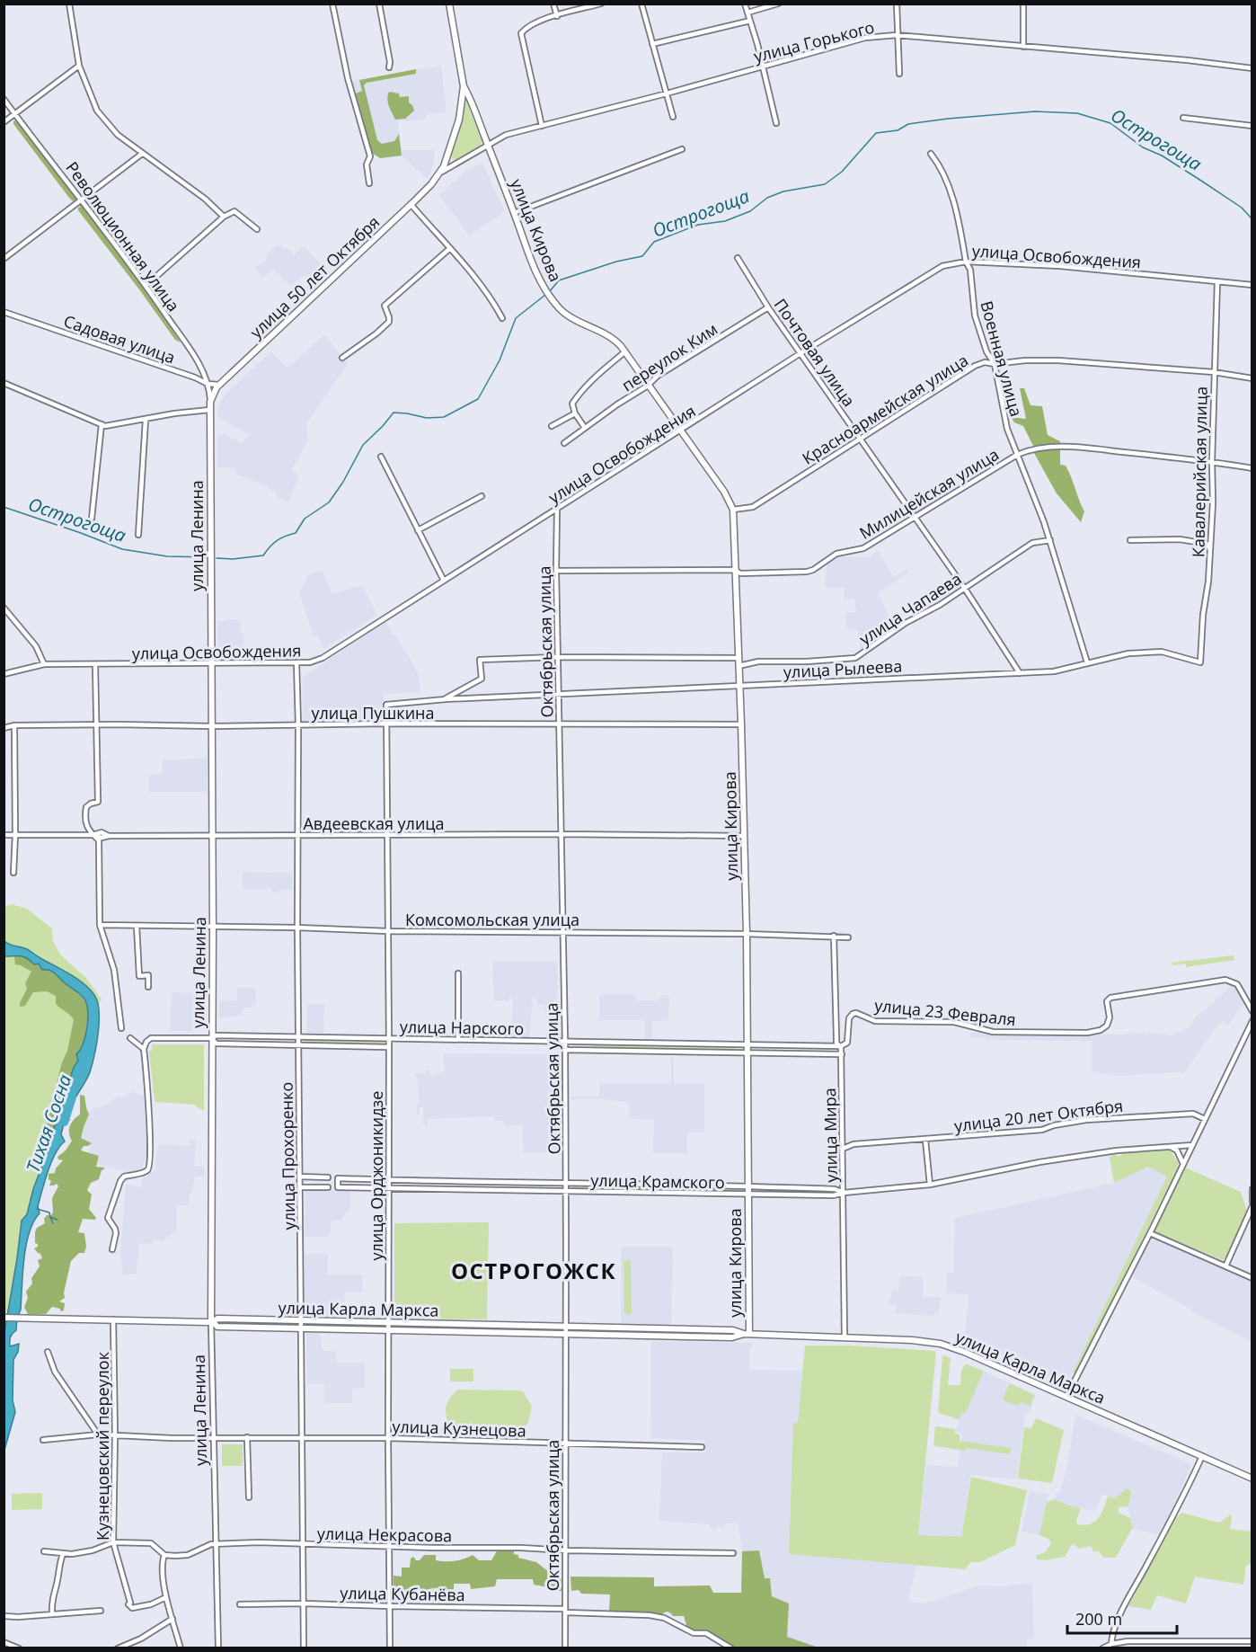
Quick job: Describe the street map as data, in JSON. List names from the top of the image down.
{
  "streets": {
    "main road": [
      "улица Кирова",
      "улица 50 лет Октября",
      "улица Ленина",
      "улица Карла Маркса"
    ],
    "street": [
      "улица Горького",
      "Революционная улица",
      "улица Освобождения",
      "Садовая улица",
      "Почтовая улица",
      "переулок Ким",
      "Военная улица",
      "Красноармейская улица",
      "Кавалерийская улица",
      "Милицейская улица",
      "улица Чапаева",
      "Октябрьская улица",
      "улица Рылеева",
      "улица Пушкина",
      "Авдеевская улица",
      "Комсомольская улица",
      "улица 23 Февраля",
      "улица Нарского",
      "улица 20 лет Октября",
      "улица Мира",
      "улица Прохоренко",
      "улица Орджоникидзе",
      "улица Крамского",
      "улица Кузнецова",
      "Кузнецовский переулок",
      "улица Некрасова",
      "улица Кубанёва"
    ]
  },
  "crossings": [
    ["улица Горького", "улица Кирова"],
    ["улица Горького", "улица 50 лет Октября"],
    ["улица Кирова", "улица Освобождения"],
    ["улица Кирова", "улица 50 лет Октября"],
    ["улица Кирова", "переулок Ким"],
    ["улица Кирова", "Красноармейская улица"],
    ["улица Кирова", "Милицейская улица"],
    ["улица Кирова", "улица Чапаева"],
    ["улица Кирова", "улица Рылеева"],
    ["улица Кирова", "улица Пушкина"],
    ["улица Кирова", "Авдеевская улица"],
    ["улица Кирова", "Комсомольская улица"],
    ["улица Кирова", "улица Нарского"],
    ["улица Кирова", "улица Крамского"],
    ["улица Кирова", "улица Карла Маркса"],
    ["Революционная улица", "Садовая улица"],
    ["улица Освобождения", "Почтовая улица"],
    ["улица Освобождения", "Военная улица"],
    ["улица Освобождения", "Кавалерийская улица"],
    ["улица Освобождения", "улица Ленина"],
    ["улица Освобождения", "Октябрьская улица"],
    ["улица Освобождения", "улица Прохоренко"],
    ["улица 50 лет Октября", "улица Ленина"],
    ["Почтовая улица", "переулок Ким"],
    ["Почтовая улица", "Красноармейская улица"],
    ["Почтовая улица", "Милицейская улица"],
    ["Почтовая улица", "улица Чапаева"],
    ["Почтовая улица", "улица Рылеева"],
    ["Военная улица", "Красноармейская улица"],
    ["Военная улица", "Милицейская улица"],
    ["Военная улица", "улица Чапаева"],
    ["Военная улица", "улица Рылеева"],
    ["Красноармейская улица", "Кавалерийская улица"],
    ["Кавалерийская улица", "Милицейская улица"],
    ["Кавалерийская улица", "улица Рылеева"],
    ["Милицейская улица", "Октябрьская улица"],
    ["улица Ленина", "улица Пушкина"],
    ["улица Ленина", "Авдеевская улица"],
    ["улица Ленина", "Комсомольская улица"],
    ["улица Ленина", "улица Нарского"],
    ["улица Ленина", "улица Карла Маркса"],
    ["улица Ленина", "улица Кузнецова"],
    ["улица Ленина", "улица Некрасова"],
    ["Октябрьская улица", "улица Рылеева"],
    ["Октябрьская улица", "улица Пушкина"],
    ["Октябрьская улица", "Авдеевская улица"],
    ["Октябрьская улица", "Комсомольская улица"],
    ["Октябрьская улица", "улица Нарского"],
    ["Октябрьская улица", "улица Крамского"],
    ["Октябрьская улица", "улица Карла Маркса"],
    ["Октябрьская улица", "улица Кузнецова"],
    ["Октябрьская улица", "улица Некрасова"],
    ["Октябрьская улица", "улица Кубанёва"],
    ["улица Рылеева", "улица Орджоникидзе"],
    ["улица Пушкина", "улица Прохоренко"],
    ["улица Пушкина", "улица Орджоникидзе"],
    ["Авдеевская улица", "улица Прохоренко"],
    ["Авдеевская улица", "улица Орджоникидзе"],
    ["Комсомольская улица", "улица Мира"],
    ["Комсомольская улица", "улица Прохоренко"],
    ["Комсомольская улица", "улица Орджоникидзе"],
    ["улица 23 Февраля", "улица Нарского"],
    ["улица 23 Февраля", "улица Мира"],
    ["улица Нарского", "улица Мира"],
    ["улица Нарского", "улица Прохоренко"],
    ["улица Нарского", "улица Орджоникидзе"],
    ["улица 20 лет Октября", "улица Мира"],
    ["улица Мира", "улица Крамского"],
    ["улица Мира", "улица Карла Маркса"],
    ["улица Прохоренко", "улица Карла Маркса"],
    ["улица Прохоренко", "улица Кузнецова"],
    ["улица Прохоренко", "улица Некрасова"],
    ["улица Прохоренко", "улица Кубанёва"],
    ["улица Орджоникидзе", "улица Крамского"],
    ["улица Орджоникидзе", "улица Карла Маркса"],
    ["улица Орджоникидзе", "улица Кузнецова"],
    ["улица Орджоникидзе", "улица Некрасова"],
    ["улица Орджоникидзе", "улица Кубанёва"],
    ["улица Карла Маркса", "Кузнецовский переулок"],
    ["улица Кузнецова", "Кузнецовский переулок"]
  ],
  "districts": ["ОСТРОГОЖСК"],
  "water": ["Острогоща", "Тихая Сосна"],
  "scale_bar": "200 m"
}
